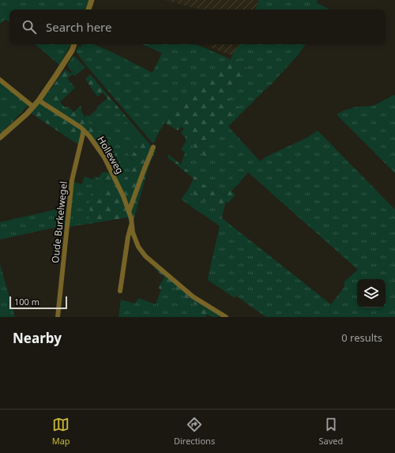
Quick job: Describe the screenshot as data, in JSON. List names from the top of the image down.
{
  "streets": {
    "street": ["Holleweg", "Oude Burkelwegel"]
  },
  "crossings": [
    ["Holleweg", "Oude Burkelwegel"]
  ],
  "scale_bar": "100 m",
  "page": {
    "search": "Search here",
    "scale": "100 m",
    "heading": ["Nearby", "0 results"],
    "nav": ["Map", "Directions", "Saved"]
  }
}
